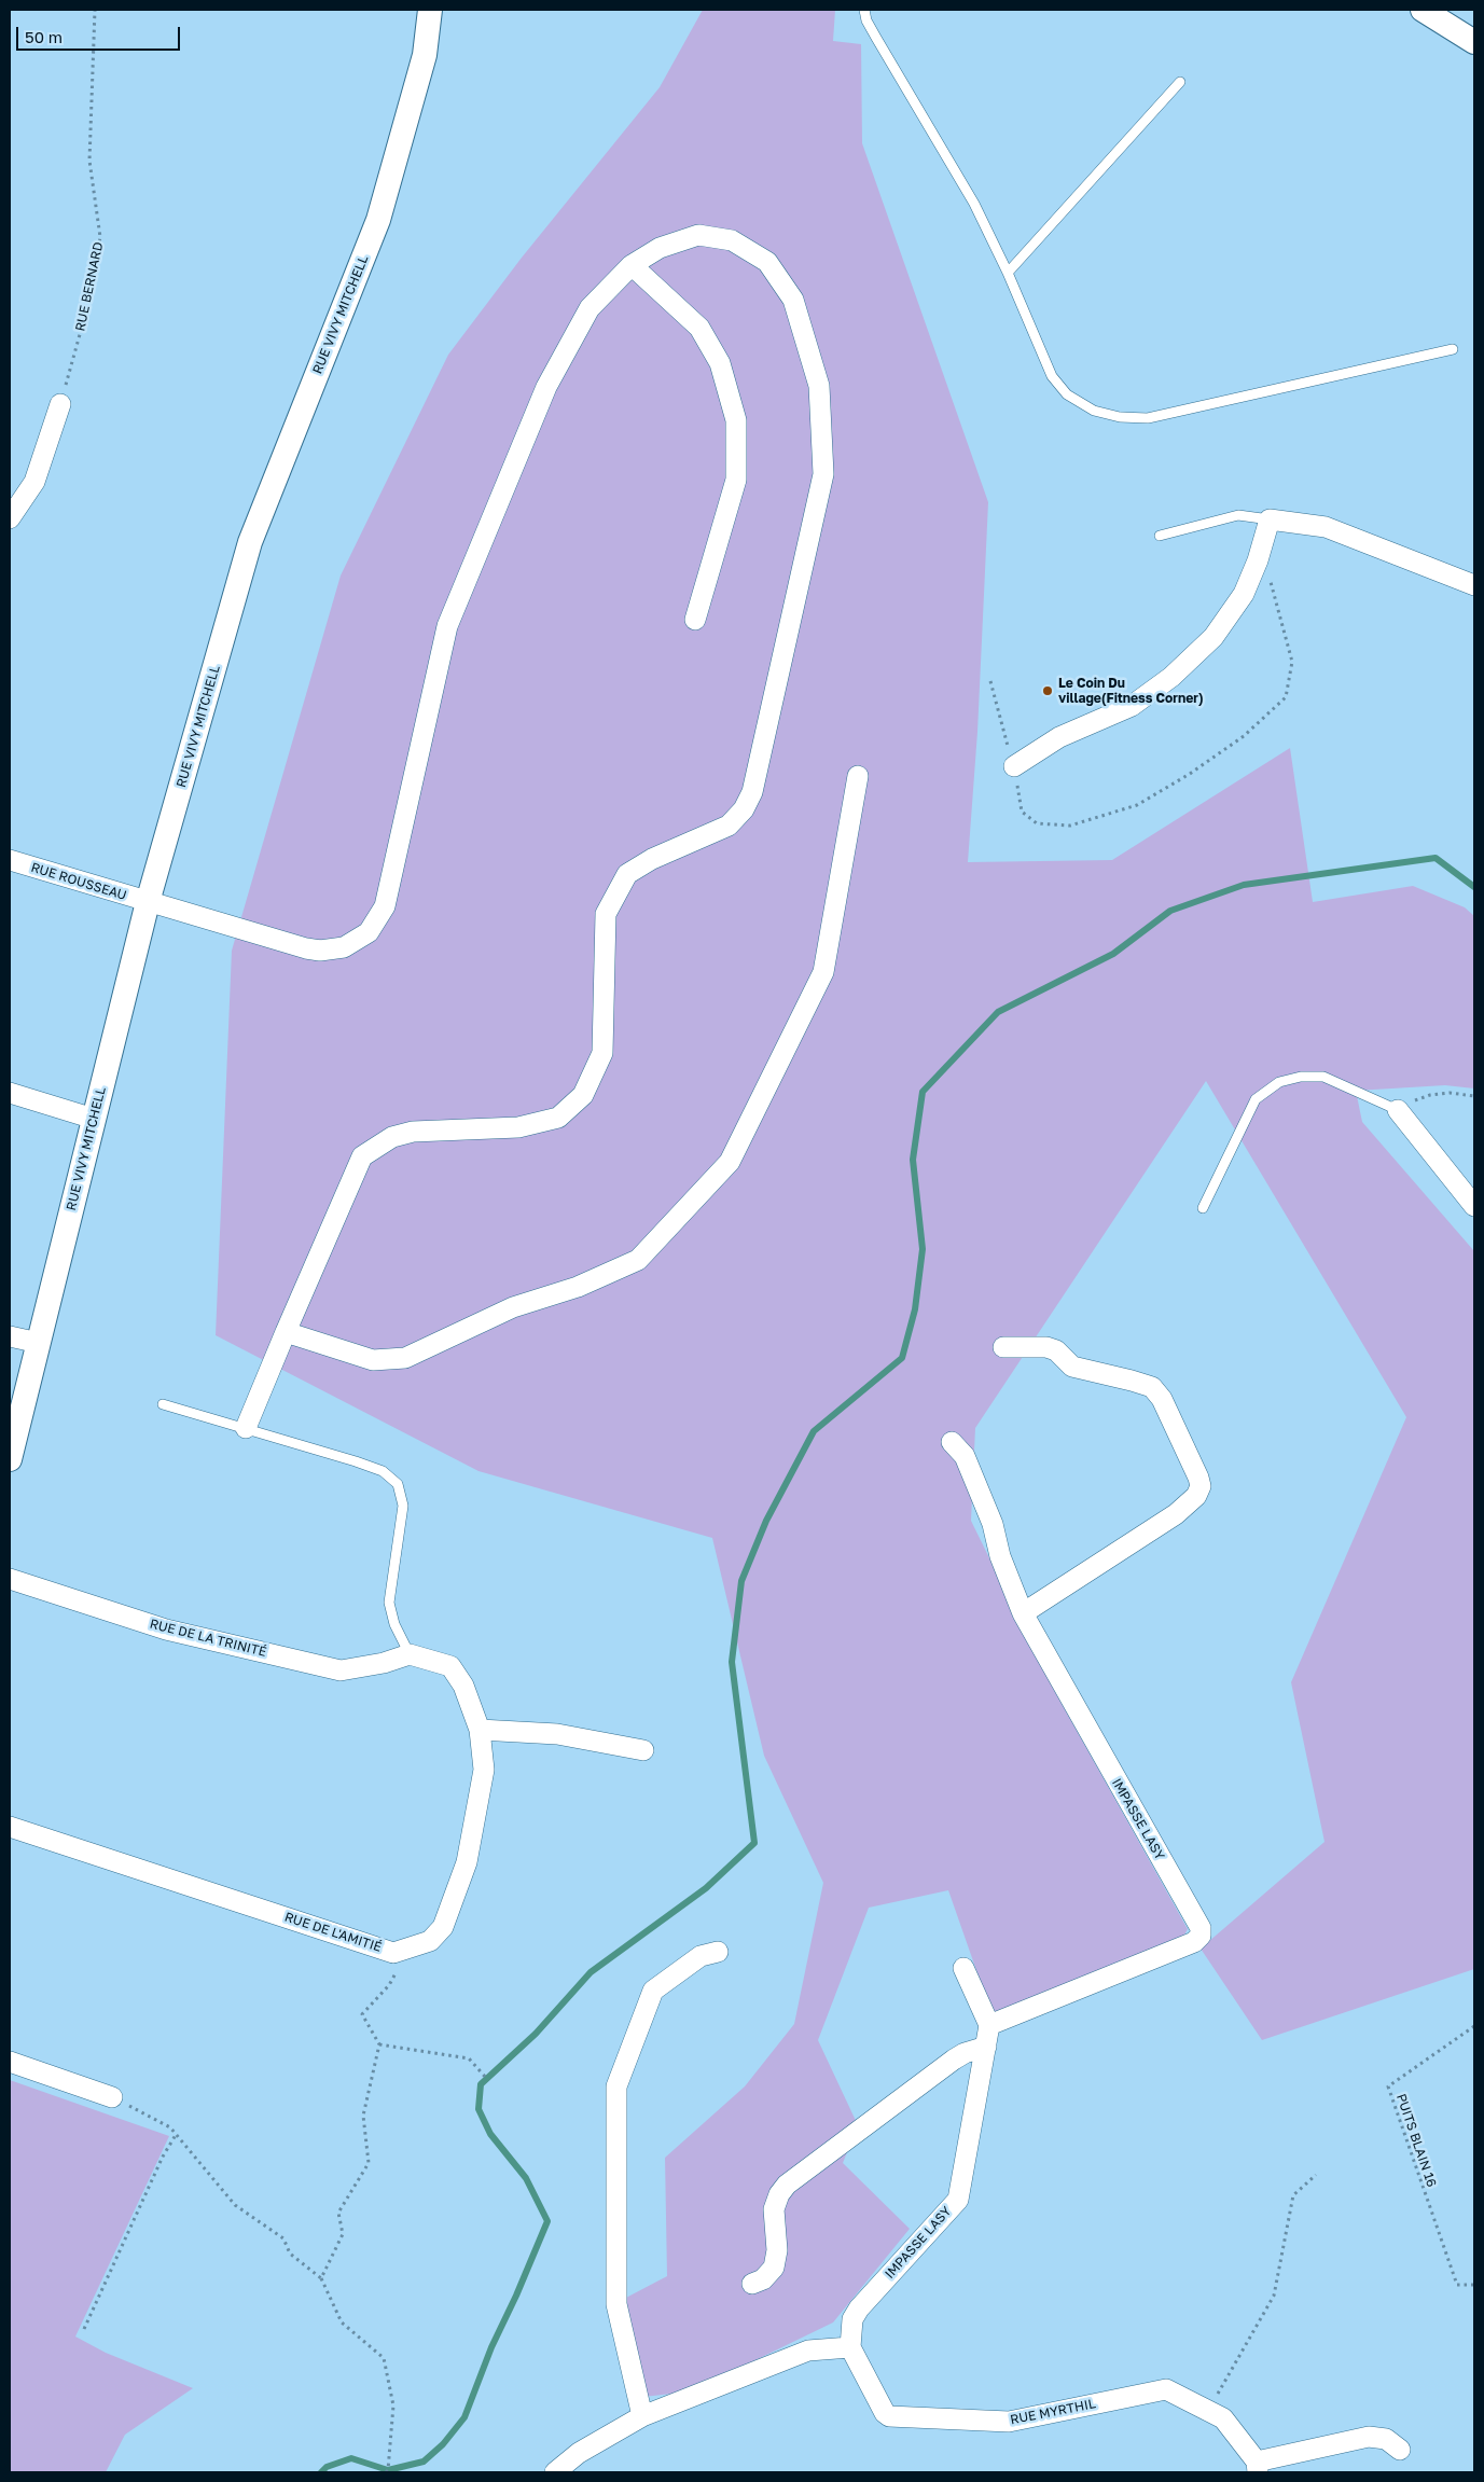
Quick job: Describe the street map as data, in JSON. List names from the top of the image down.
{
  "streets": {
    "street": [
      "RUE VIVY MITCHELL",
      "RUE ROUSSEAU",
      "RUE DE LA TRINITÉ",
      "IMPASSE LASY",
      "RUE DE L'AMITIÉ",
      "RUE MYRTHIL"
    ],
    "path": ["RUE BERNARD", "PUITS BLAIN 16"]
  },
  "crossings": [
    ["RUE VIVY MITCHELL", "RUE ROUSSEAU"],
    ["RUE DE LA TRINITÉ", "RUE DE L'AMITIÉ"],
    ["IMPASSE LASY", "RUE MYRTHIL"]
  ],
  "places": ["Le Coin Du village(Fitness Corner)"],
  "scale_bar": "50 m"
}
